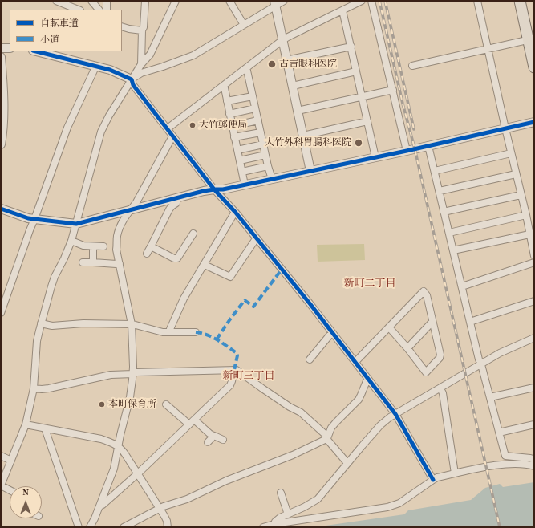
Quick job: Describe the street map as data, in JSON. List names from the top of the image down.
{
  "districts": ["新町二丁目", "新町三丁目"],
  "places": [
    "古吉眼科医院",
    "大竹郵便局",
    "大竹外科胃腸科医院",
    "本町保育所"
  ],
  "legend": ["自転車道", "小道"],
  "north": "top"
}
